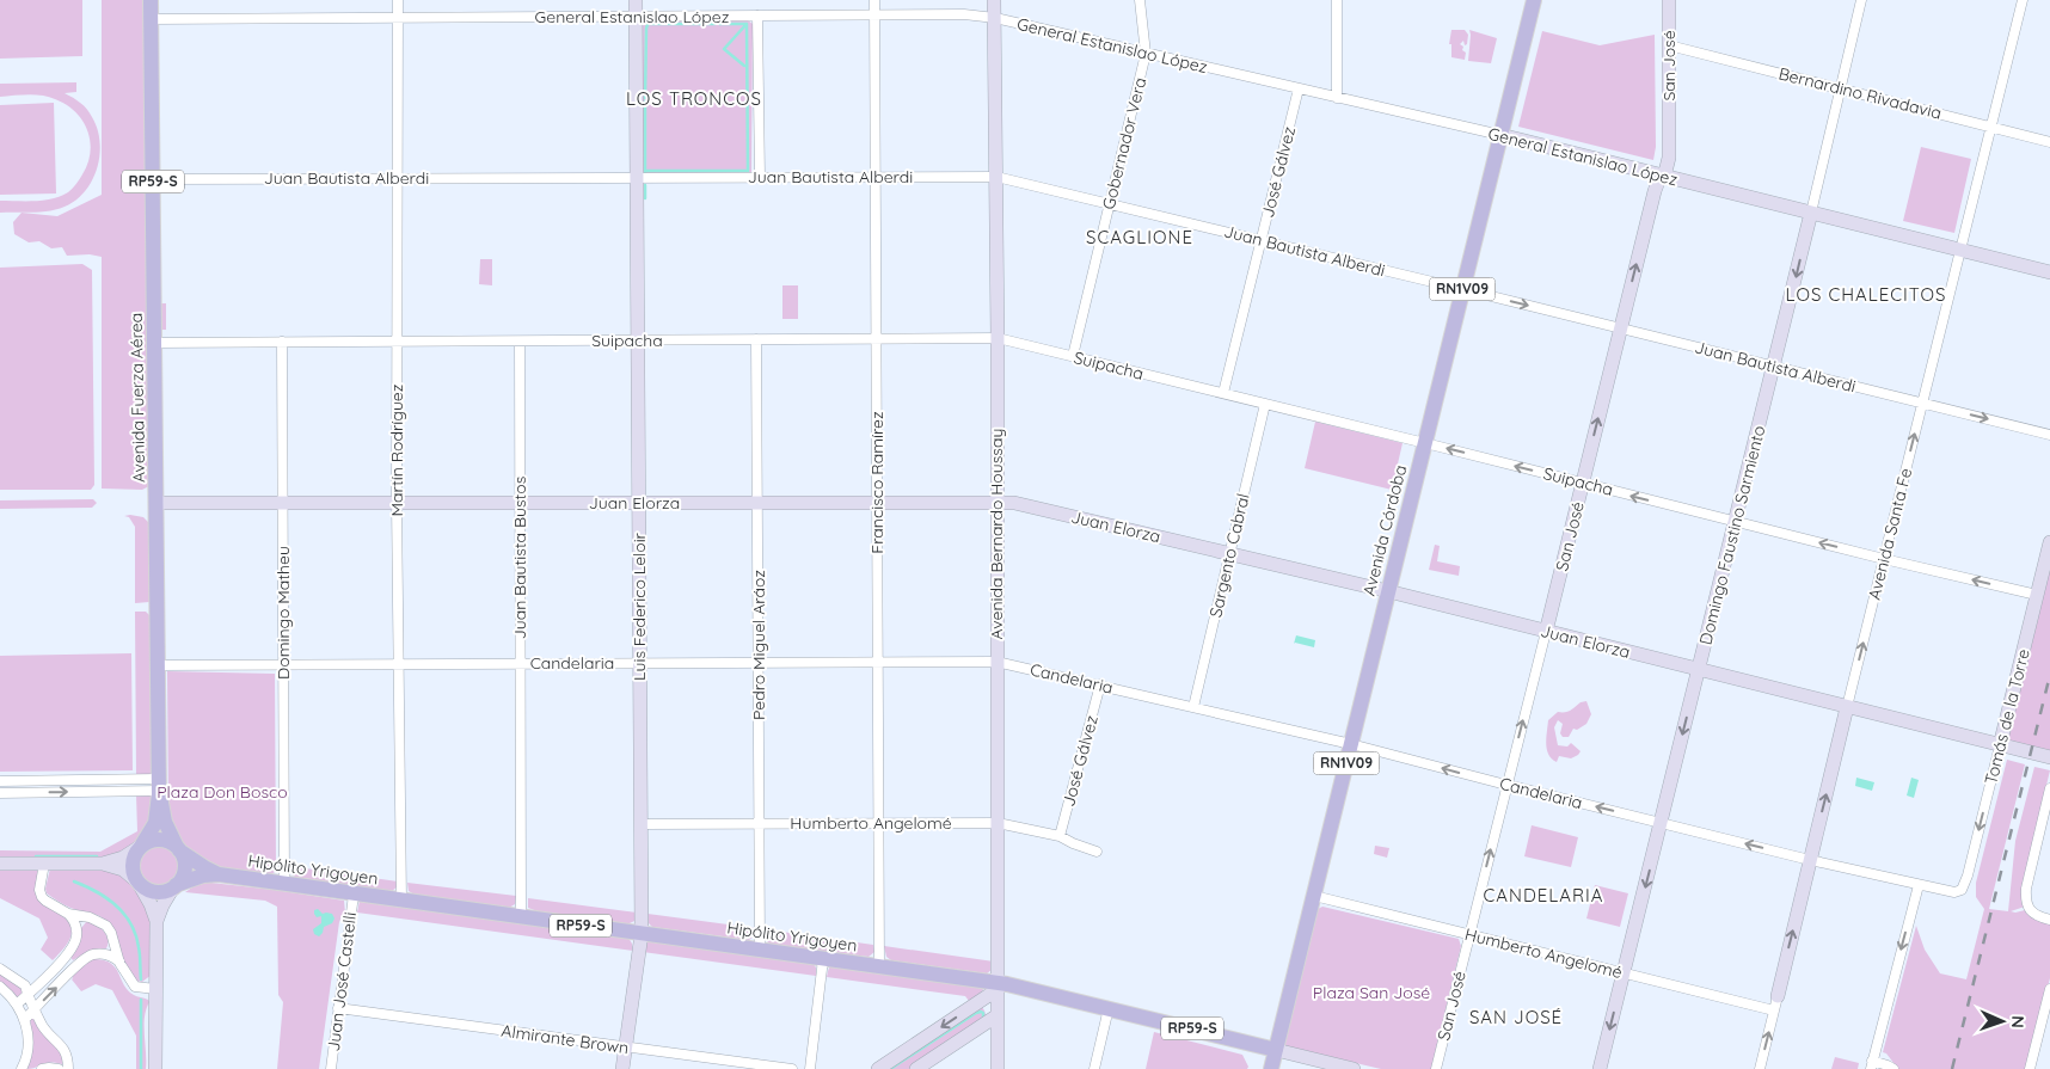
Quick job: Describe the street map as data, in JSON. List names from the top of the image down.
{
  "streets": {
    "main road": [
      "RP59-S",
      "RN1V09",
      "Avenida Fuerza Aérea",
      "Avenida Córdoba",
      "Hipólito Yrigoyen"
    ],
    "street": [
      "General Estanislao López",
      "San José",
      "Bernardino Rivadavia",
      "Gobernador Vera",
      "José Gálvez",
      "Juan Bautista Alberdi",
      "Suipacha",
      "Martín Rodríguez",
      "Francisco Ramírez",
      "Juan Elorza",
      "Avenida Bernardo Houssay",
      "Avenida Santa Fe",
      "Domingo Faustino Sarmiento",
      "Sargento Cabral",
      "Juan Bautista Bustos",
      "Luis Federico Leloir",
      "Domingo Matheu",
      "Pedro Miguel Aráoz",
      "Candelaria",
      "Tomás de la Torre",
      "Humberto Angelomé",
      "Juan José Castelli",
      "Almirante Brown"
    ]
  },
  "crossings": [
    ["General Estanislao López", "San José"],
    ["General Estanislao López", "Gobernador Vera"],
    ["General Estanislao López", "José Gálvez"],
    ["General Estanislao López", "Avenida Fuerza Aérea"],
    ["General Estanislao López", "Martín Rodríguez"],
    ["General Estanislao López", "Francisco Ramírez"],
    ["General Estanislao López", "Avenida Córdoba"],
    ["General Estanislao López", "Avenida Bernardo Houssay"],
    ["General Estanislao López", "Avenida Santa Fe"],
    ["General Estanislao López", "Domingo Faustino Sarmiento"],
    ["General Estanislao López", "Luis Federico Leloir"],
    ["San José", "Bernardino Rivadavia"],
    ["San José", "Juan Bautista Alberdi"],
    ["San José", "Suipacha"],
    ["San José", "Juan Elorza"],
    ["San José", "Candelaria"],
    ["San José", "Humberto Angelomé"],
    ["Bernardino Rivadavia", "Avenida Santa Fe"],
    ["Bernardino Rivadavia", "Domingo Faustino Sarmiento"],
    ["Gobernador Vera", "Juan Bautista Alberdi"],
    ["Gobernador Vera", "Suipacha"],
    ["José Gálvez", "Juan Bautista Alberdi"],
    ["José Gálvez", "Suipacha"],
    ["José Gálvez", "Candelaria"],
    ["José Gálvez", "Humberto Angelomé"],
    ["Juan Bautista Alberdi", "Avenida Fuerza Aérea"],
    ["Juan Bautista Alberdi", "Martín Rodríguez"],
    ["Juan Bautista Alberdi", "Francisco Ramírez"],
    ["Juan Bautista Alberdi", "Avenida Córdoba"],
    ["Juan Bautista Alberdi", "Avenida Bernardo Houssay"],
    ["Juan Bautista Alberdi", "Avenida Santa Fe"],
    ["Juan Bautista Alberdi", "Domingo Faustino Sarmiento"],
    ["Juan Bautista Alberdi", "Luis Federico Leloir"],
    ["RP59-S", "Avenida Fuerza Aérea"],
    ["RP59-S", "Hipólito Yrigoyen"],
    ["Suipacha", "Avenida Fuerza Aérea"],
    ["Suipacha", "Martín Rodríguez"],
    ["Suipacha", "Francisco Ramírez"],
    ["Suipacha", "Avenida Córdoba"],
    ["Suipacha", "Avenida Bernardo Houssay"],
    ["Suipacha", "Avenida Santa Fe"],
    ["Suipacha", "Domingo Faustino Sarmiento"],
    ["Suipacha", "Sargento Cabral"],
    ["Suipacha", "Juan Bautista Bustos"],
    ["Suipacha", "Luis Federico Leloir"],
    ["Suipacha", "Domingo Matheu"],
    ["Suipacha", "Pedro Miguel Aráoz"],
    ["Suipacha", "Tomás de la Torre"],
    ["Avenida Fuerza Aérea", "Juan Elorza"],
    ["Avenida Fuerza Aérea", "Candelaria"],
    ["Avenida Fuerza Aérea", "Hipólito Yrigoyen"],
    ["Martín Rodríguez", "Juan Elorza"],
    ["Martín Rodríguez", "Candelaria"],
    ["Martín Rodríguez", "Hipólito Yrigoyen"],
    ["Francisco Ramírez", "Juan Elorza"],
    ["Francisco Ramírez", "Candelaria"],
    ["Francisco Ramírez", "Humberto Angelomé"],
    ["Francisco Ramírez", "Hipólito Yrigoyen"],
    ["Juan Elorza", "Avenida Córdoba"],
    ["Juan Elorza", "Avenida Bernardo Houssay"],
    ["Juan Elorza", "Avenida Santa Fe"],
    ["Juan Elorza", "Domingo Faustino Sarmiento"],
    ["Juan Elorza", "Sargento Cabral"],
    ["Juan Elorza", "Juan Bautista Bustos"],
    ["Juan Elorza", "Luis Federico Leloir"],
    ["Juan Elorza", "Domingo Matheu"],
    ["Juan Elorza", "Pedro Miguel Aráoz"],
    ["Juan Elorza", "Tomás de la Torre"],
    ["Avenida Córdoba", "Candelaria"],
    ["Avenida Córdoba", "Humberto Angelomé"],
    ["Avenida Córdoba", "Hipólito Yrigoyen"],
    ["Avenida Bernardo Houssay", "Candelaria"],
    ["Avenida Bernardo Houssay", "Humberto Angelomé"],
    ["Avenida Bernardo Houssay", "Hipólito Yrigoyen"],
    ["Avenida Santa Fe", "Candelaria"],
    ["Avenida Santa Fe", "Humberto Angelomé"],
    ["Domingo Faustino Sarmiento", "Candelaria"],
    ["Domingo Faustino Sarmiento", "Humberto Angelomé"],
    ["Sargento Cabral", "Candelaria"],
    ["Juan Bautista Bustos", "Candelaria"],
    ["Juan Bautista Bustos", "Hipólito Yrigoyen"],
    ["Luis Federico Leloir", "Candelaria"],
    ["Luis Federico Leloir", "Humberto Angelomé"],
    ["Luis Federico Leloir", "Hipólito Yrigoyen"],
    ["Luis Federico Leloir", "Almirante Brown"],
    ["Domingo Matheu", "Candelaria"],
    ["Domingo Matheu", "Hipólito Yrigoyen"],
    ["Pedro Miguel Aráoz", "Candelaria"],
    ["Pedro Miguel Aráoz", "Humberto Angelomé"],
    ["Pedro Miguel Aráoz", "Hipólito Yrigoyen"],
    ["Candelaria", "Tomás de la Torre"],
    ["Hipólito Yrigoyen", "Juan José Castelli"],
    ["Juan José Castelli", "Almirante Brown"]
  ],
  "one_way": [
    "San José",
    "Avenida Santa Fe",
    "Domingo Faustino Sarmiento",
    "Tomás de la Torre"
  ],
  "districts": [
    "LOS TRONCOS",
    "SCAGLIONE",
    "LOS CHALECITOS",
    "CANDELARIA",
    "SAN JOSÉ"
  ],
  "parks": ["Plaza Don Bosco", "Plaza San José"],
  "north": "right"
}
